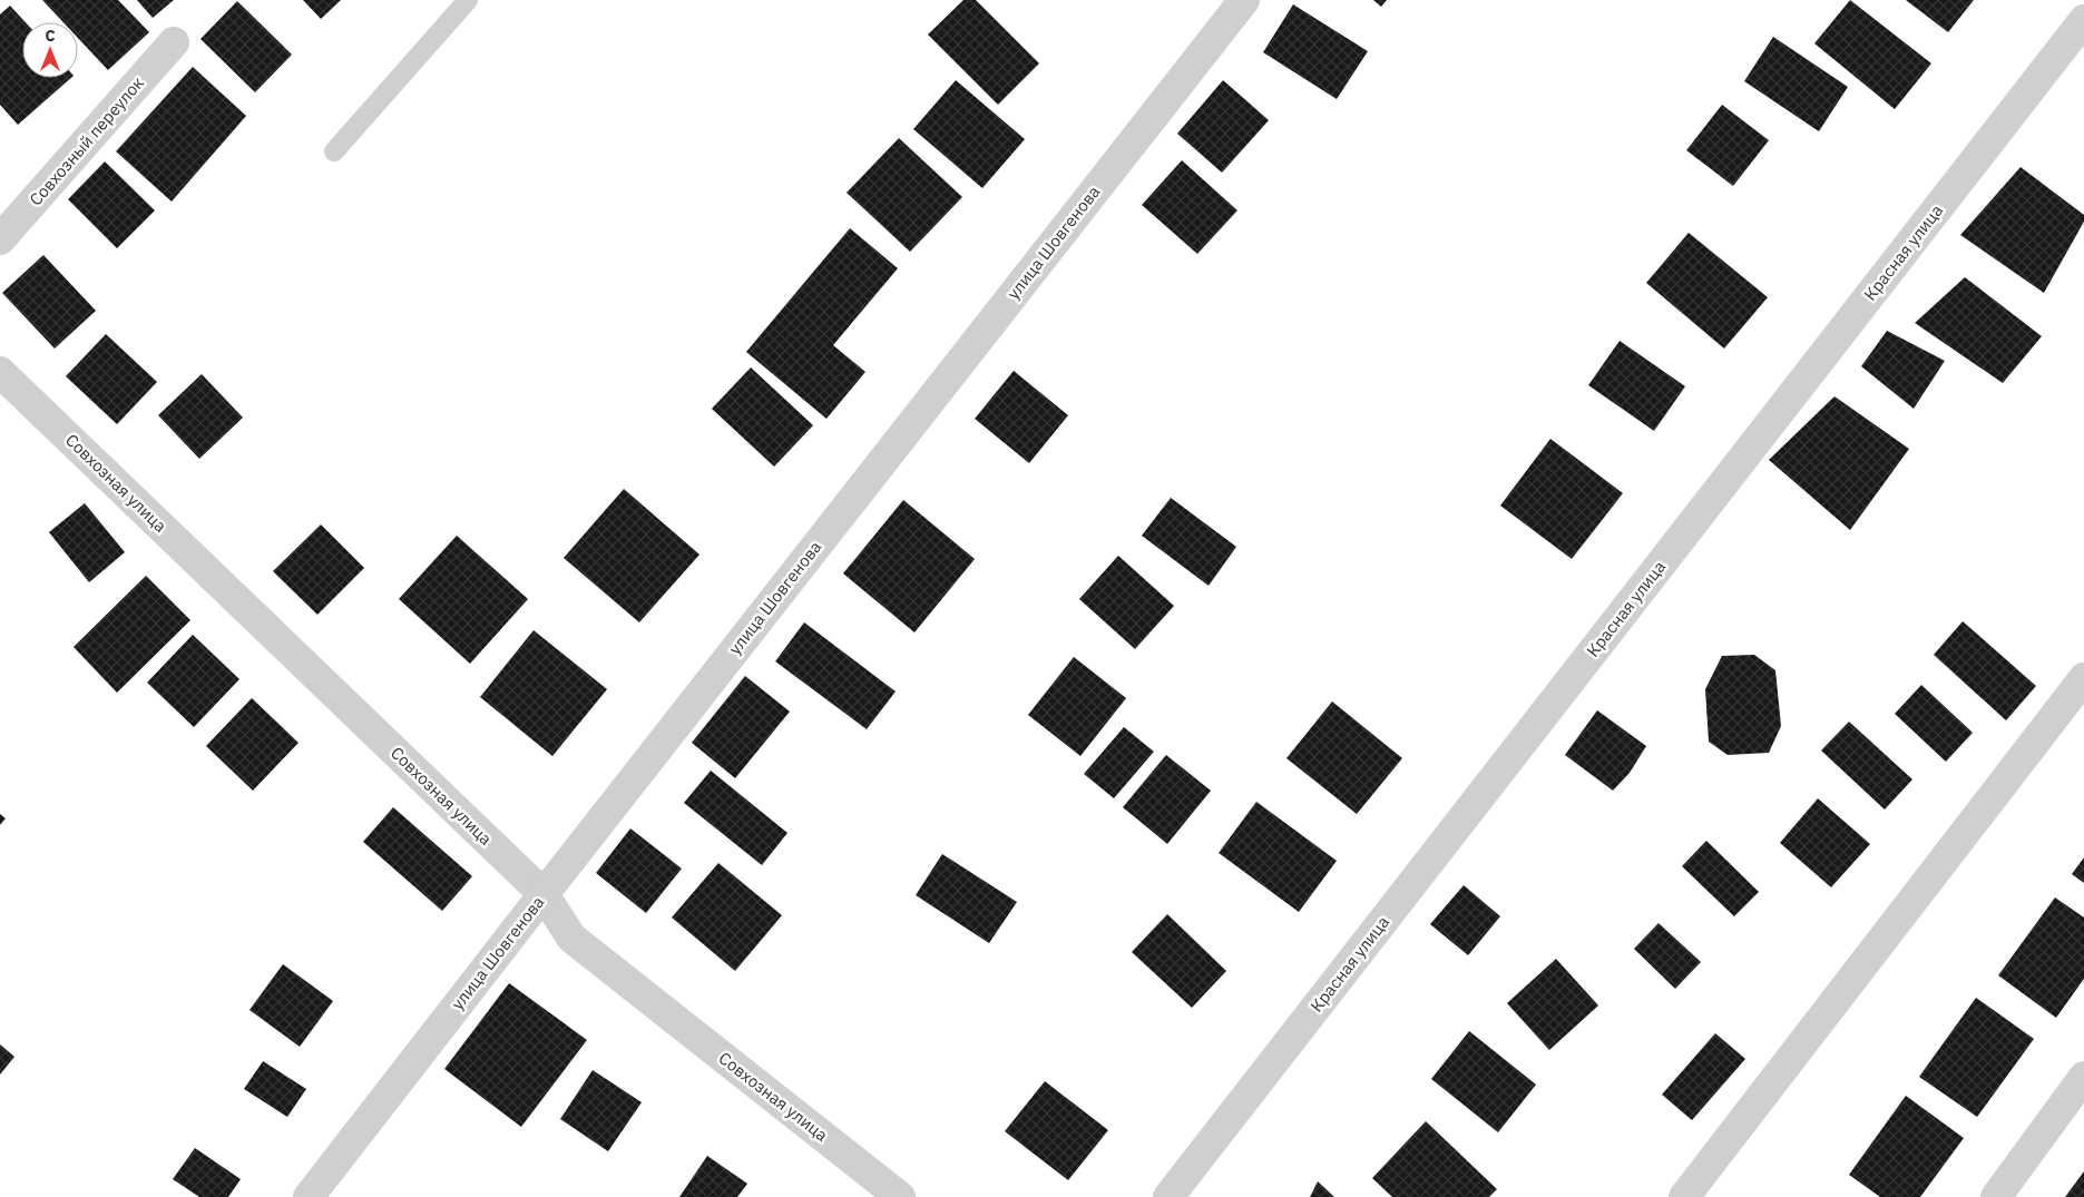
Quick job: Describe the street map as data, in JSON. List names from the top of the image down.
{
  "streets": {
    "street": [
      "Совхозный переулок",
      "улица Шовгенова",
      "Красная улица",
      "Совхозная улица"
    ]
  },
  "crossings": [
    ["улица Шовгенова", "Совхозная улица"]
  ],
  "north": "top"
}
